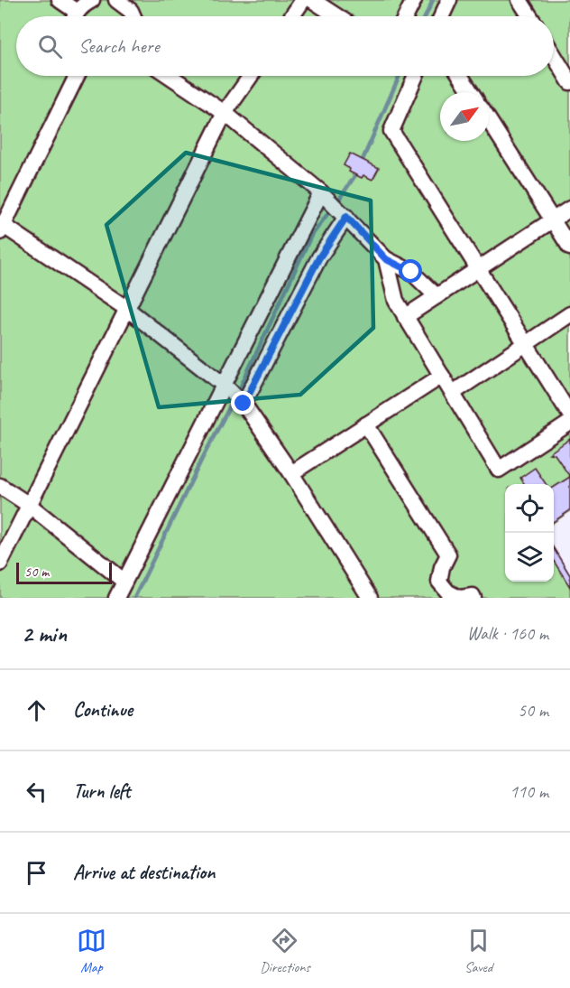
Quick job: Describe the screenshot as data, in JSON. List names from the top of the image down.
{
  "scale_bar": "50 m",
  "north": "top right",
  "page": {
    "search": "Search here",
    "scale": "50 m",
    "heading": ["2 min", "Walk · 160 m"],
    "list": [
      ["Continue", "50 m"],
      ["Turn left", "110 m"],
      "Arrive at destination"
    ],
    "nav": ["Map", "Directions", "Saved"]
  }
}
